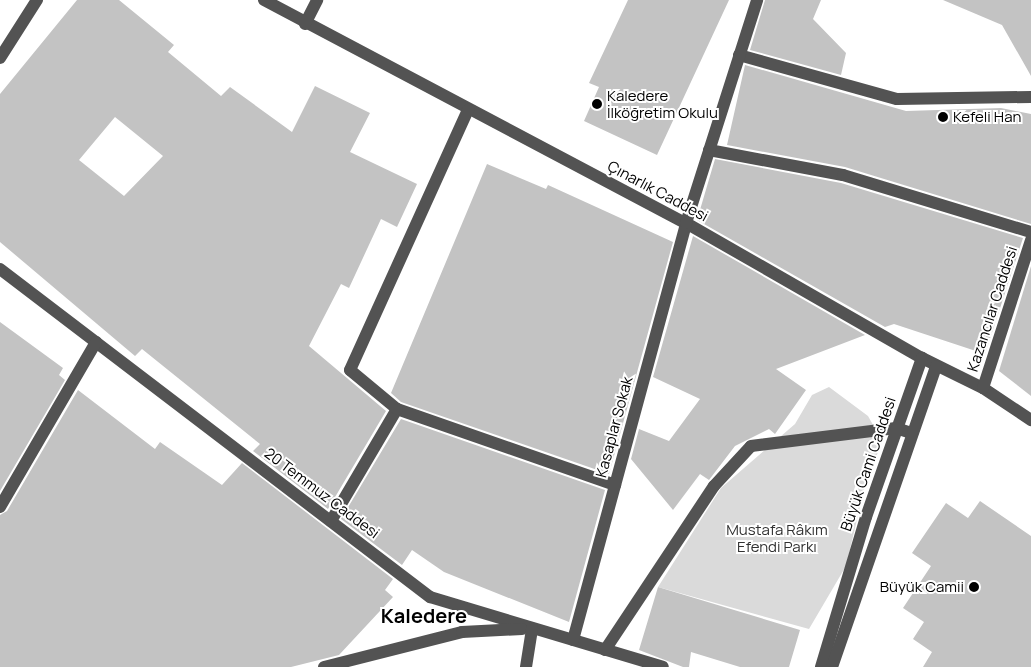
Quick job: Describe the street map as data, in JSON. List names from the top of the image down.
{
  "streets": {
    "street": [
      "Çınarlık Caddesi",
      "Kazancılar Caddesi",
      "Kasaplar Sokak",
      "Büyük Cami Caddesi",
      "20 Temmuz Caddesi"
    ]
  },
  "crossings": [
    ["Çınarlık Caddesi", "Kazancılar Caddesi"],
    ["Çınarlık Caddesi", "Kasaplar Sokak"],
    ["Çınarlık Caddesi", "Büyük Cami Caddesi"],
    ["Kasaplar Sokak", "20 Temmuz Caddesi"]
  ],
  "districts": ["Kaledere"],
  "parks": ["Mustafa Râkım Efendi Parkı"],
  "places": ["Kaledere İlköğretim Okulu", "Kefeli Han", "Büyük Camii"]
}
